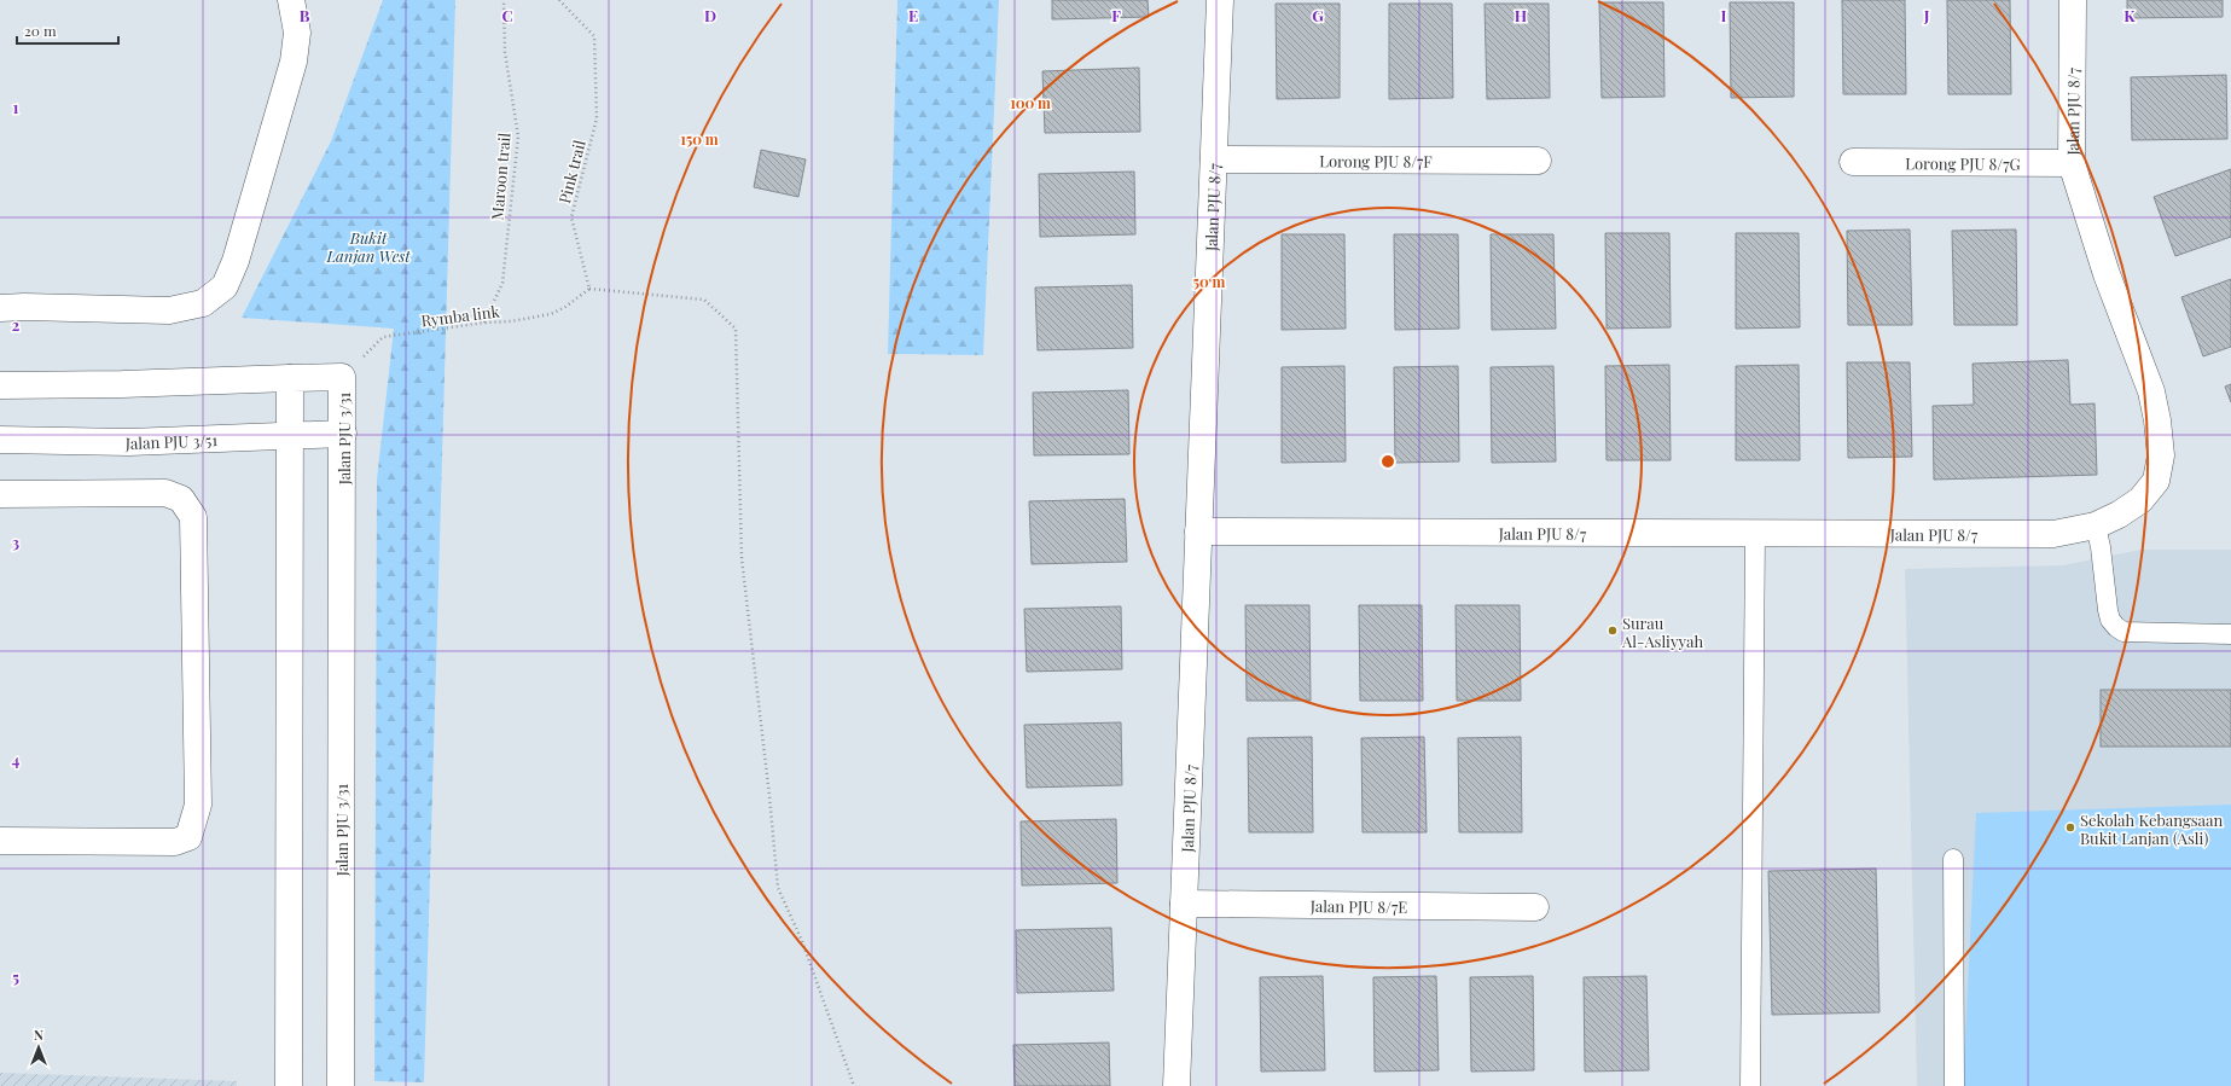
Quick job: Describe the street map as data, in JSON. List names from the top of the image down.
{
  "streets": {
    "street": [
      "Jalan PJU 8/7",
      "Lorong PJU 8/7F",
      "Lorong PJU 8/7G",
      "Jalan PJU 3/31",
      "Jalan PJU 3/51",
      "Jalan PJU 8/7E"
    ],
    "path": ["Pink trail", "Maroon trail", "Rymba link"]
  },
  "crossings": [
    ["Jalan PJU 8/7", "Lorong PJU 8/7F"],
    ["Jalan PJU 8/7", "Lorong PJU 8/7G"],
    ["Jalan PJU 8/7", "Jalan PJU 8/7E"],
    ["Pink trail", "Rymba link"],
    ["Maroon trail", "Rymba link"],
    ["Rymba link", "Jalan PJU 3/31"],
    ["Jalan PJU 3/31", "Jalan PJU 3/51"]
  ],
  "parks": ["Bukit Lanjan West"],
  "places": ["Surau Al-Asliyyah", "Sekolah Kebangsaan Bukit Lanjan (Asli)"],
  "scale_bar": "20 m",
  "north": "top",
  "grid": {
    "columns": [
      "B",
      "C",
      "D",
      "E",
      "F",
      "G",
      "H",
      "I",
      "J",
      "K"
    ],
    "rows": [
      "1",
      "2",
      "3",
      "4",
      "5"
    ]
  },
  "rings": ["100 m", "150 m", "50 m"]
}
